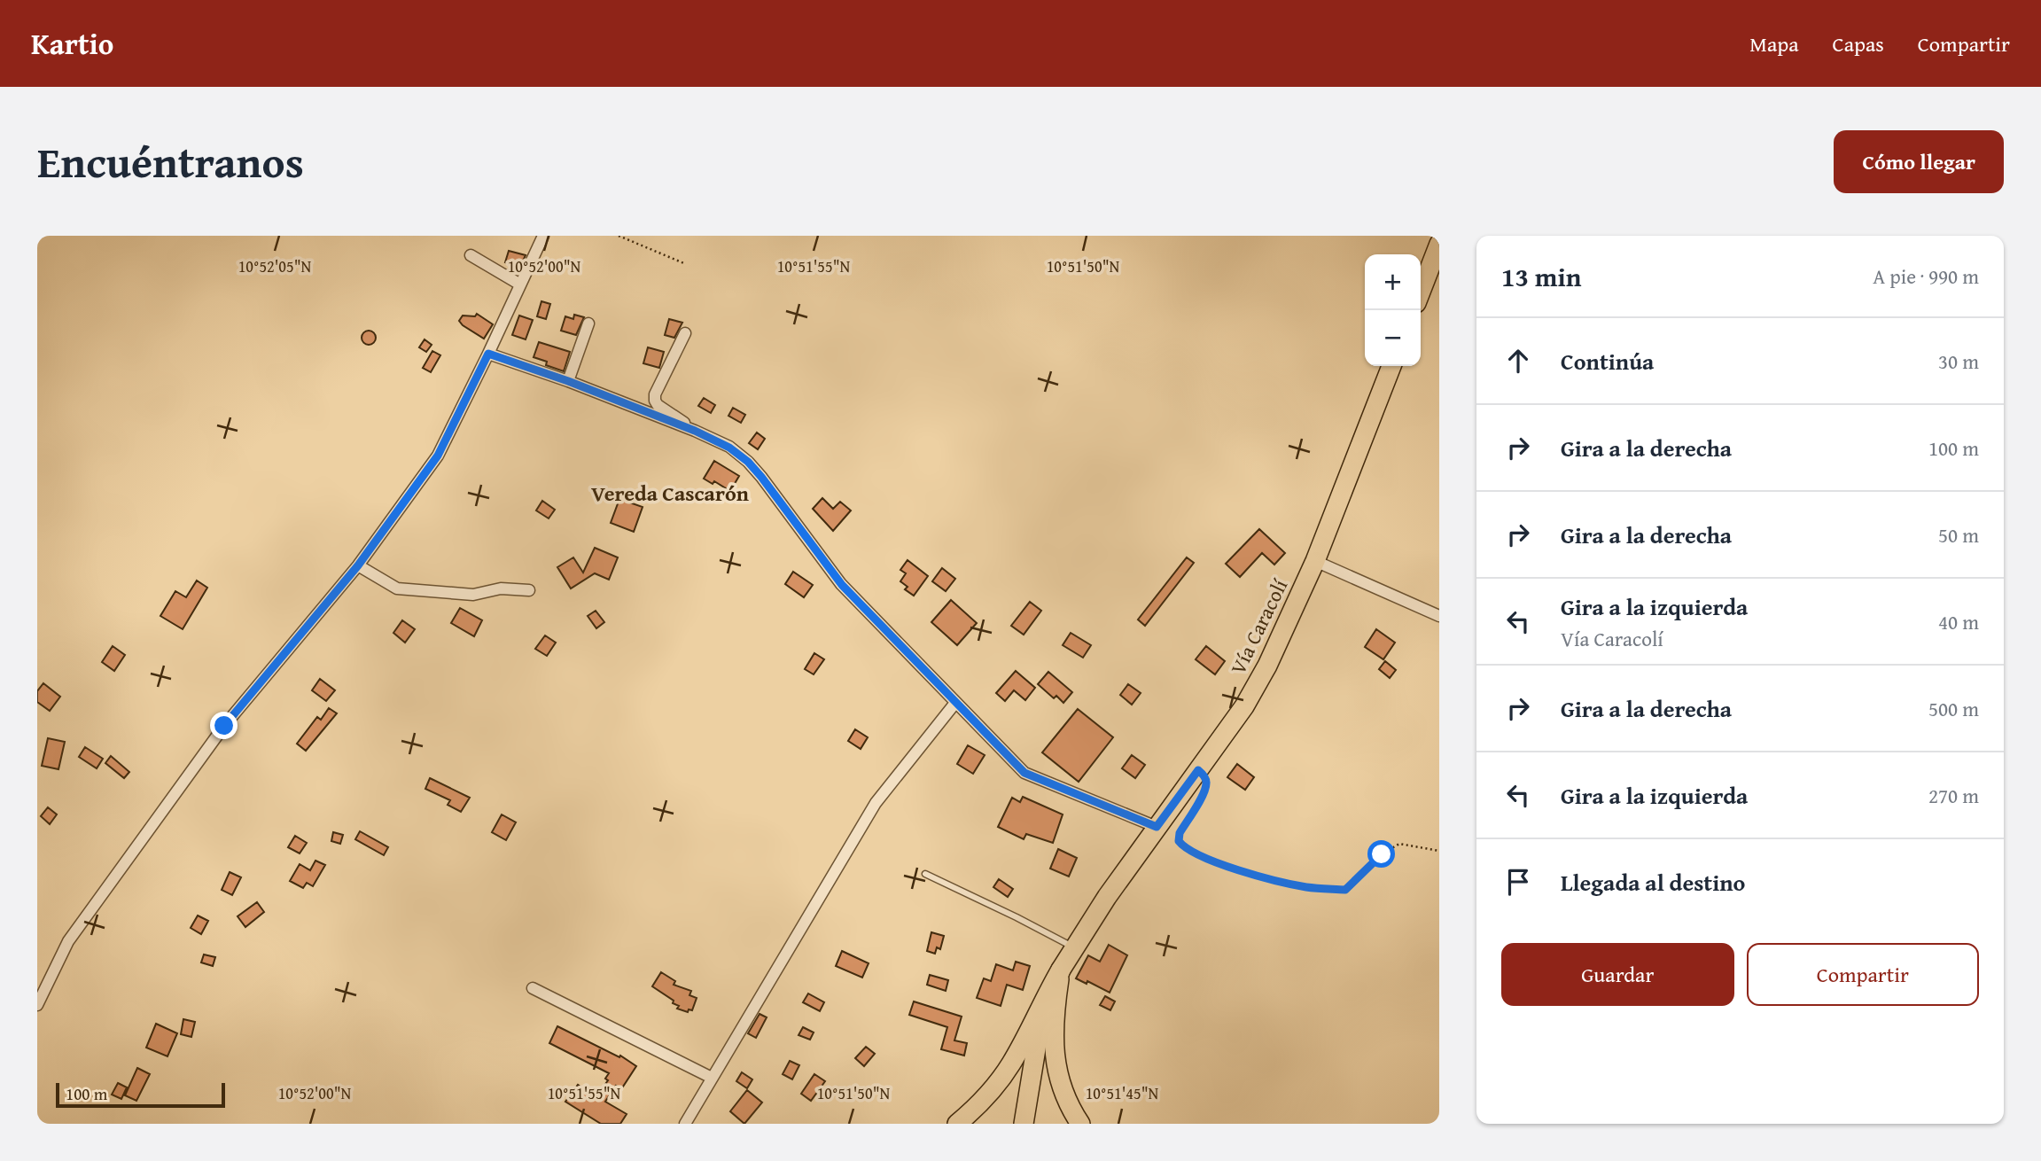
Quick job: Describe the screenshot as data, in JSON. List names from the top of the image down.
{
  "streets": {
    "main road": ["Vía Caracolí"]
  },
  "districts": ["Vereda Cascarón"],
  "scale_bar": "100 m",
  "page": {
    "header": "Kartio",
    "nav": ["Mapa", "Capas", "Compartir"],
    "title": "Encuéntranos",
    "buttons": [
      "Cómo llegar",
      ["Guardar", "Compartir"]
    ],
    "heading": ["13 min", "A pie · 990 m"],
    "map_buttons": ["+", "−"],
    "list": [
      ["Continúa", "30 m"],
      ["Gira a la derecha", "100 m"],
      ["Gira a la derecha", "50 m"],
      ["Gira a la izquierda", "Vía Caracolí", "40 m"],
      ["Gira a la derecha", "500 m"],
      ["Gira a la izquierda", "270 m"],
      "Llegada al destino"
    ],
    "scale": "100 m"
  },
  "coordinates": [
    "10°52'05\"N",
    "10°52'00\"N",
    "10°51'55\"N",
    "10°51'50\"N",
    "10°51'45\"N"
  ]
}
